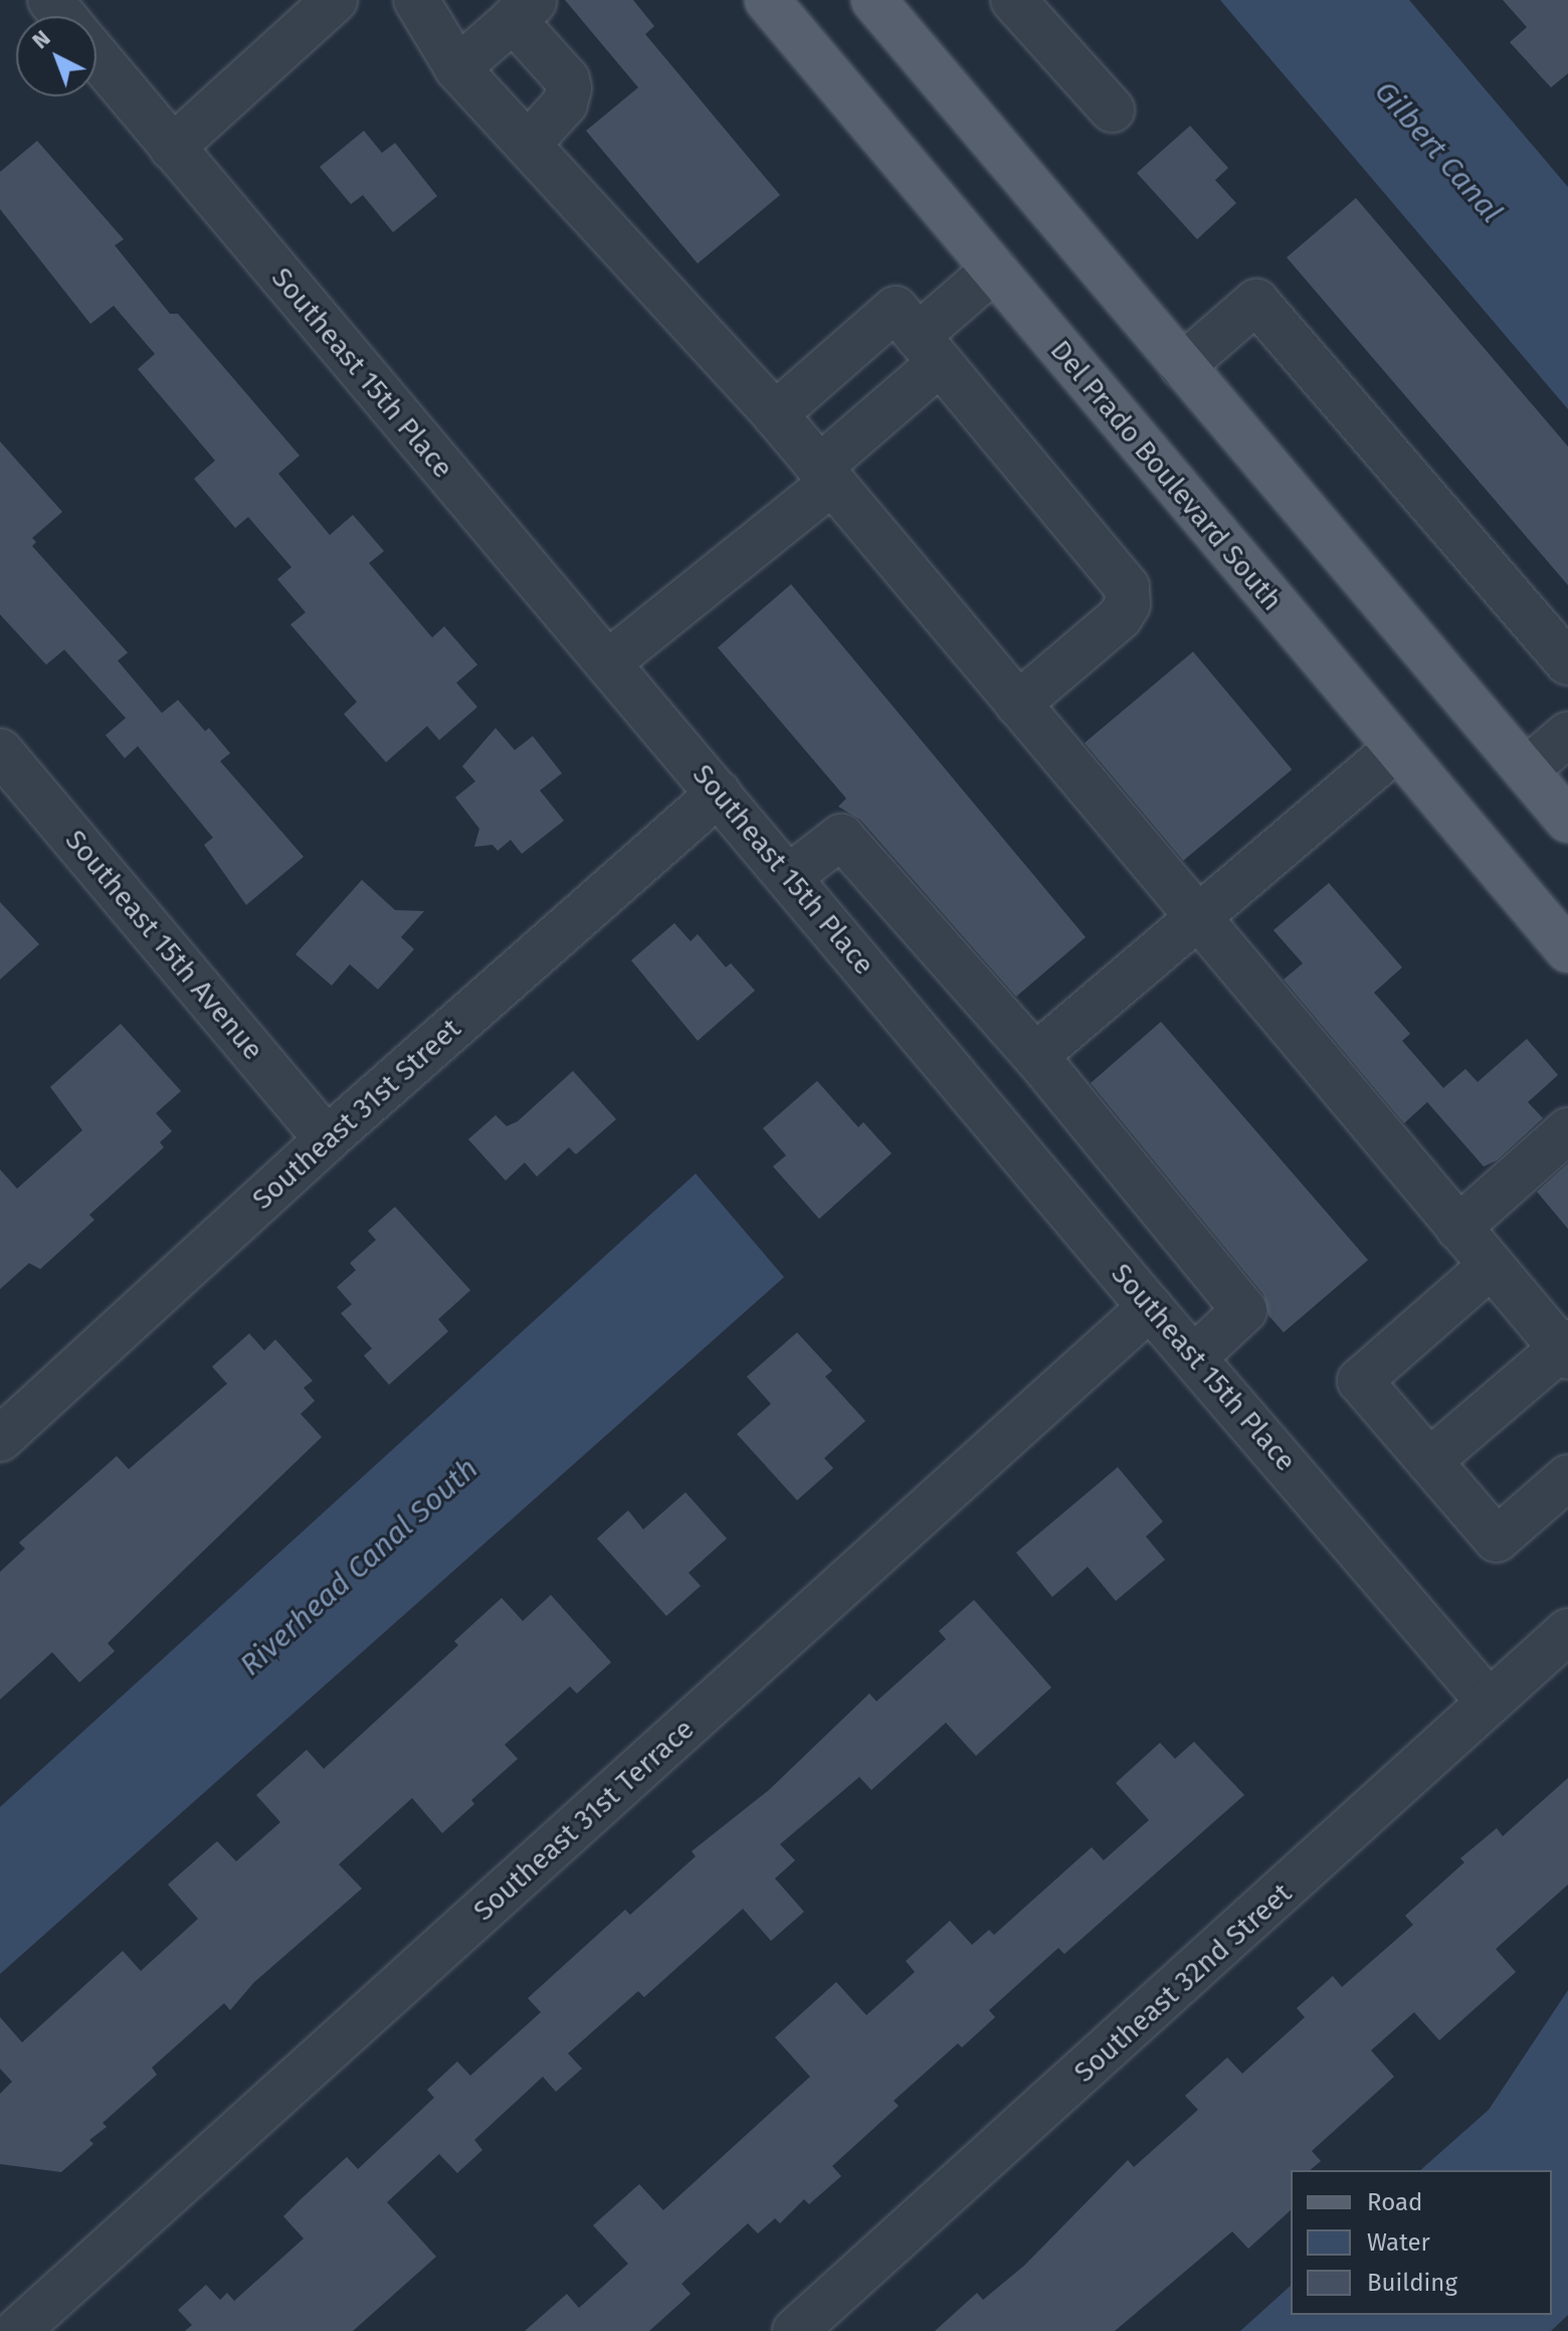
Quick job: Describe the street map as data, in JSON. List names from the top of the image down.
{
  "streets": {
    "main road": ["Del Prado Boulevard South"],
    "street": [
      "Southeast 15th Place",
      "Southeast 15th Avenue",
      "Southeast 31st Street",
      "Southeast 31st Terrace",
      "Southeast 32nd Street"
    ]
  },
  "crossings": [
    ["Southeast 15th Place", "Southeast 31st Street"],
    ["Southeast 15th Place", "Southeast 31st Terrace"],
    ["Southeast 15th Place", "Southeast 32nd Street"],
    ["Southeast 15th Avenue", "Southeast 31st Street"]
  ],
  "water": ["Gilbert Canal", "Riverhead Canal South"],
  "legend": ["Road", "Water", "Building"],
  "north": "top left"
}
